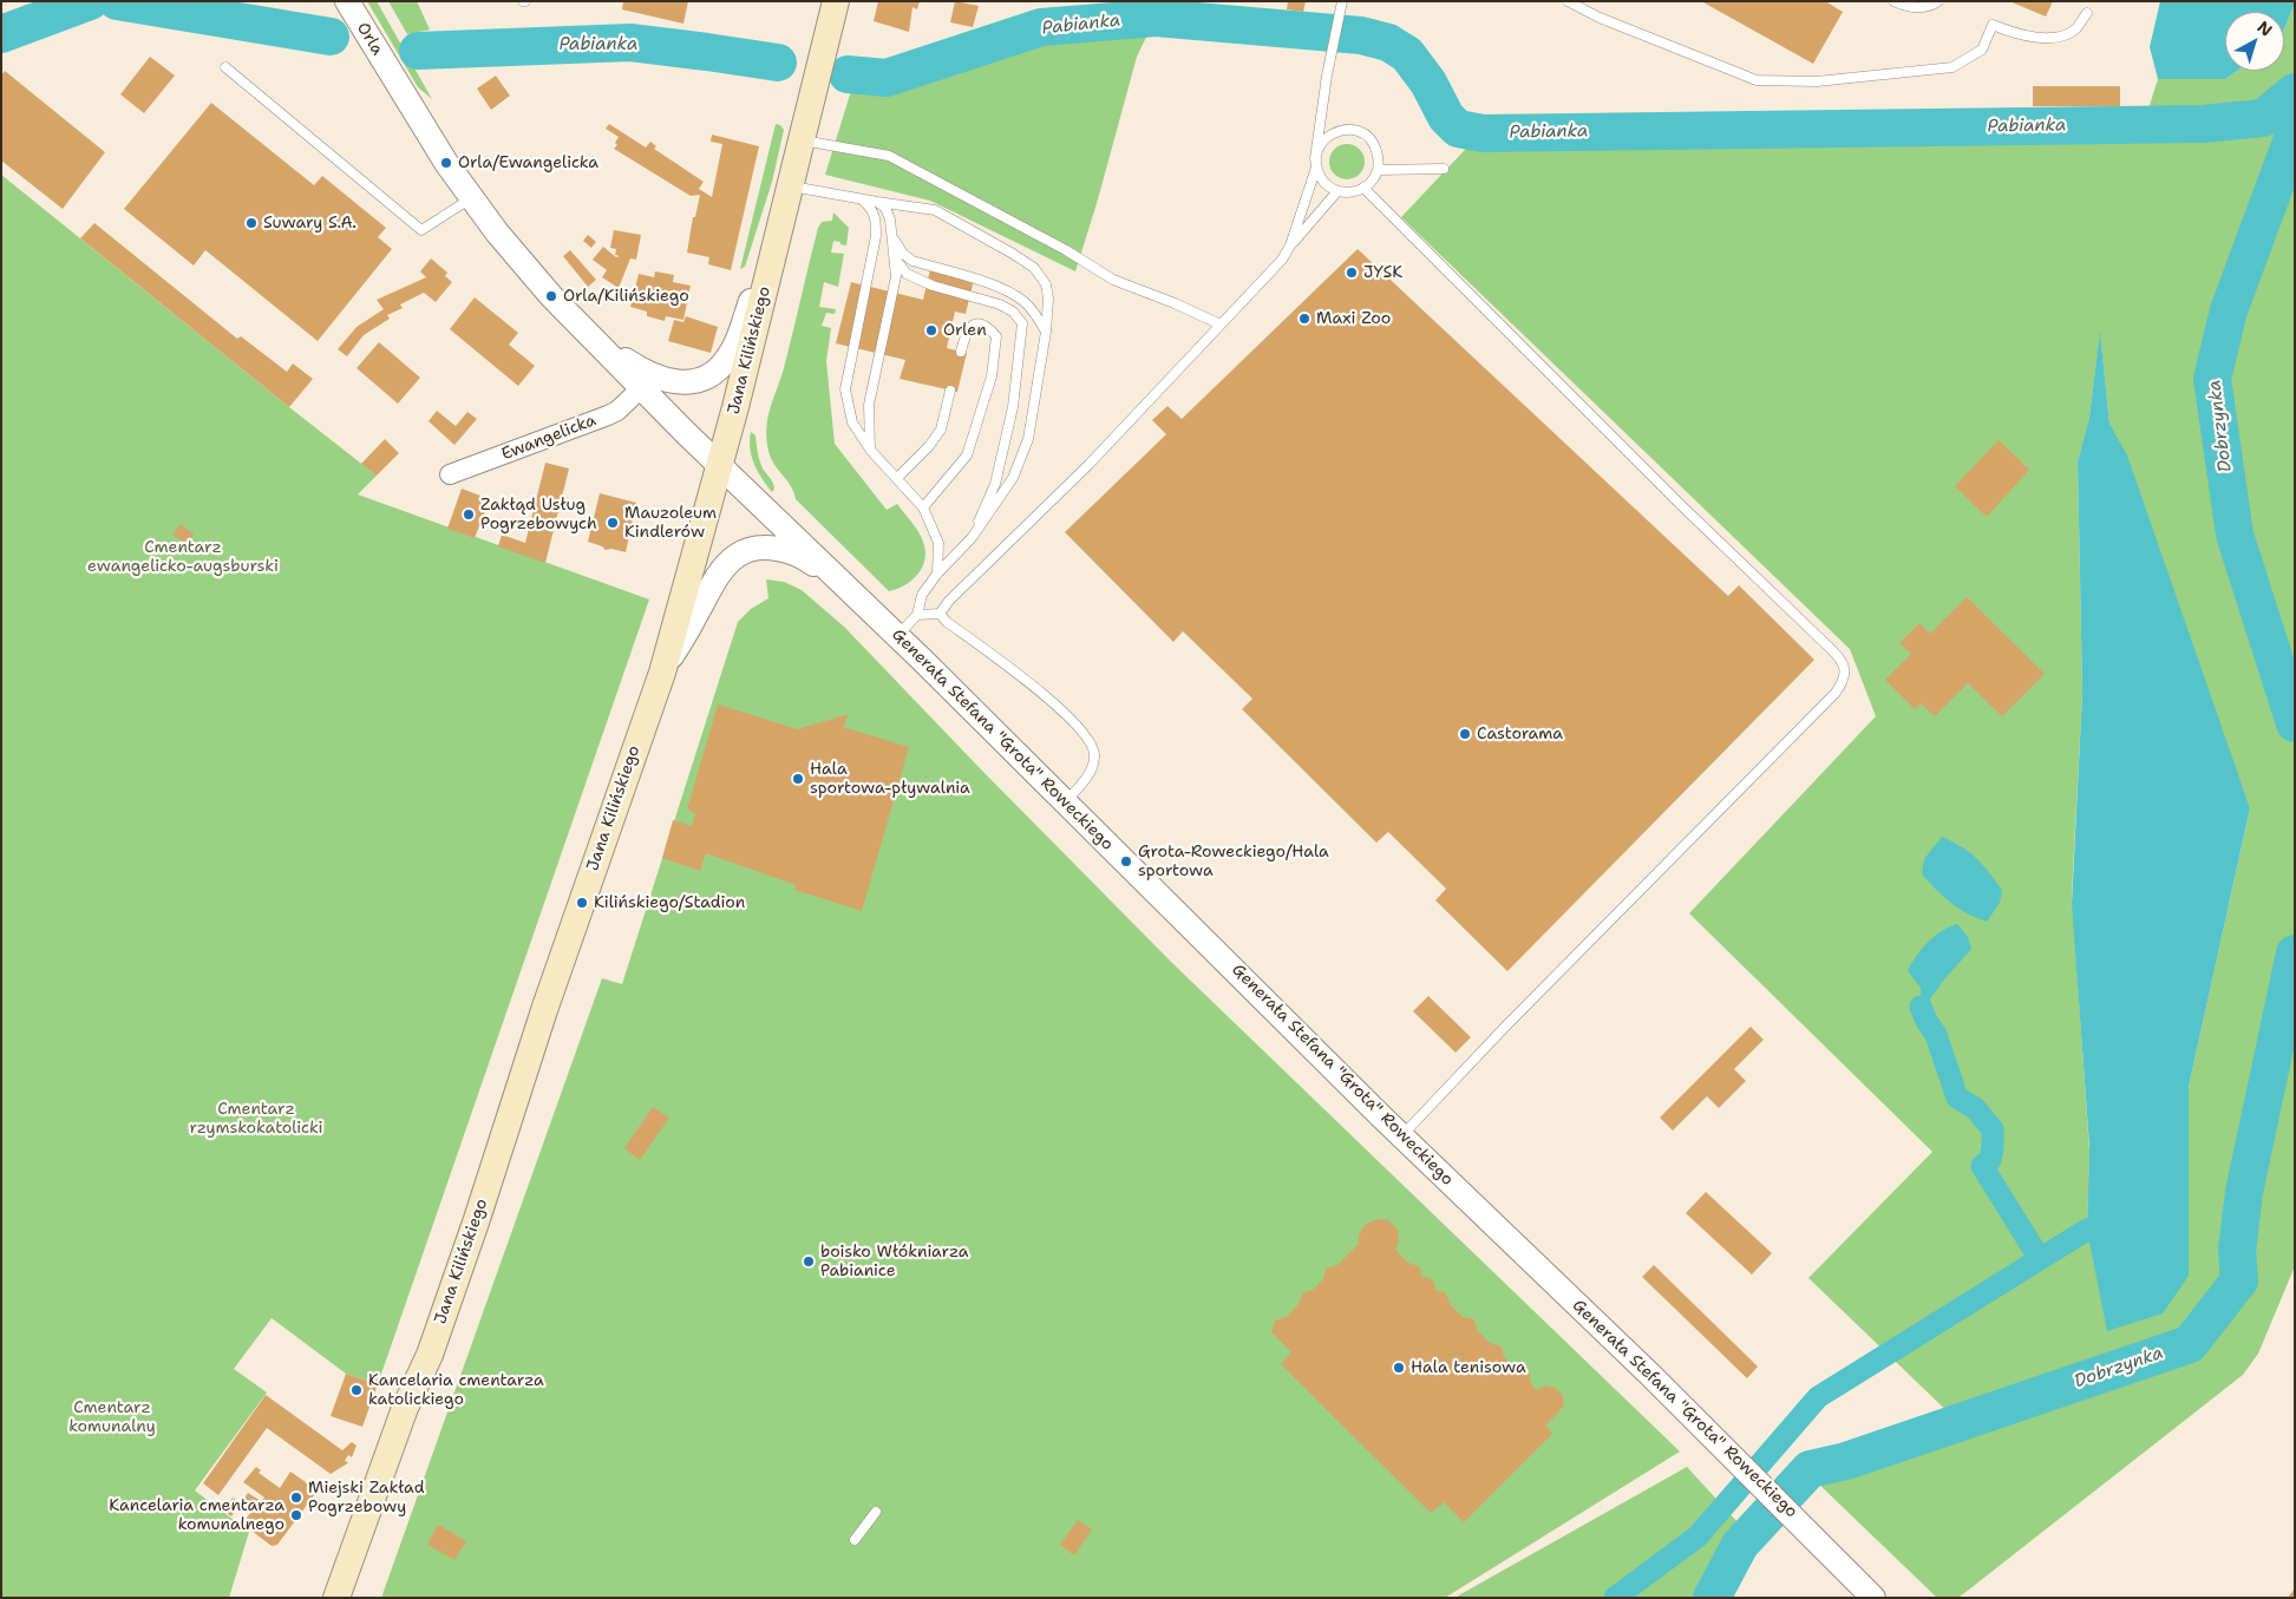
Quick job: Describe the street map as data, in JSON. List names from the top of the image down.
{
  "streets": {
    "main road": ["Jana Kilińskiego"],
    "street": ["Orla", "Ewangelicka", "Generała Stefana \"Grota\" Roweckiego"]
  },
  "crossings": [
    ["Orla", "Generała Stefana \"Grota\" Roweckiego"],
    ["Jana Kilińskiego", "Generała Stefana \"Grota\" Roweckiego"],
    ["Ewangelicka", "Generała Stefana \"Grota\" Roweckiego"]
  ],
  "water": ["Pabianka", "Dobrzynka"],
  "parks": ["Cmentarz ewangelicko-augsburski", "Cmentarz rzymskokatolicki", "Cmentarz komunalny"],
  "places": [
    "Orla/Ewangelicka",
    "Suwary S.A.",
    "JYSK",
    "Orla/Kilińskiego",
    "Maxi Zoo",
    "Orlen",
    "Zakłąd Usług Pogrzebowych",
    "Mauzoleum Kindlerów",
    "Castorama",
    "Hala sportowa-pływalnia",
    "Grota-Roweckiego/Hala sportowa",
    "Kilińskiego/Stadion",
    "boisko Włókniarza Pabianice",
    "Hala tenisowa",
    "Kancelaria cmentarza katolickiego",
    "Miejski Zakład Pogrzebowy",
    "Kancelaria cmentarza komunalnego"
  ],
  "north": "top right"
}
